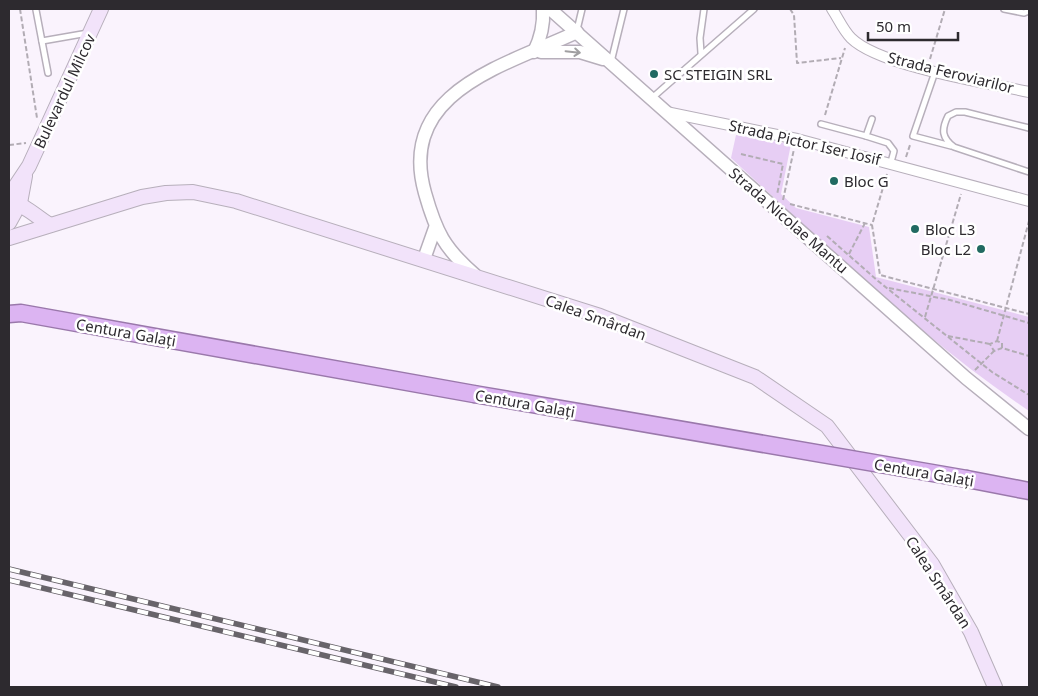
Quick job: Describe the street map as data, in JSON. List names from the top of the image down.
{
  "streets": {
    "highway": ["Centura Galați"],
    "main road": ["Bulevardul Milcov", "Calea Smârdan"],
    "street": ["Strada Feroviarilor", "Strada Pictor Iser Iosif", "Strada Nicolae Mantu"]
  },
  "crossings": [
    ["Strada Pictor Iser Iosif", "Strada Nicolae Mantu"]
  ],
  "places": [
    "SC STEIGIN SRL",
    "Bloc G",
    "Bloc L3",
    "Bloc L2"
  ],
  "scale_bar": "50 m"
}
